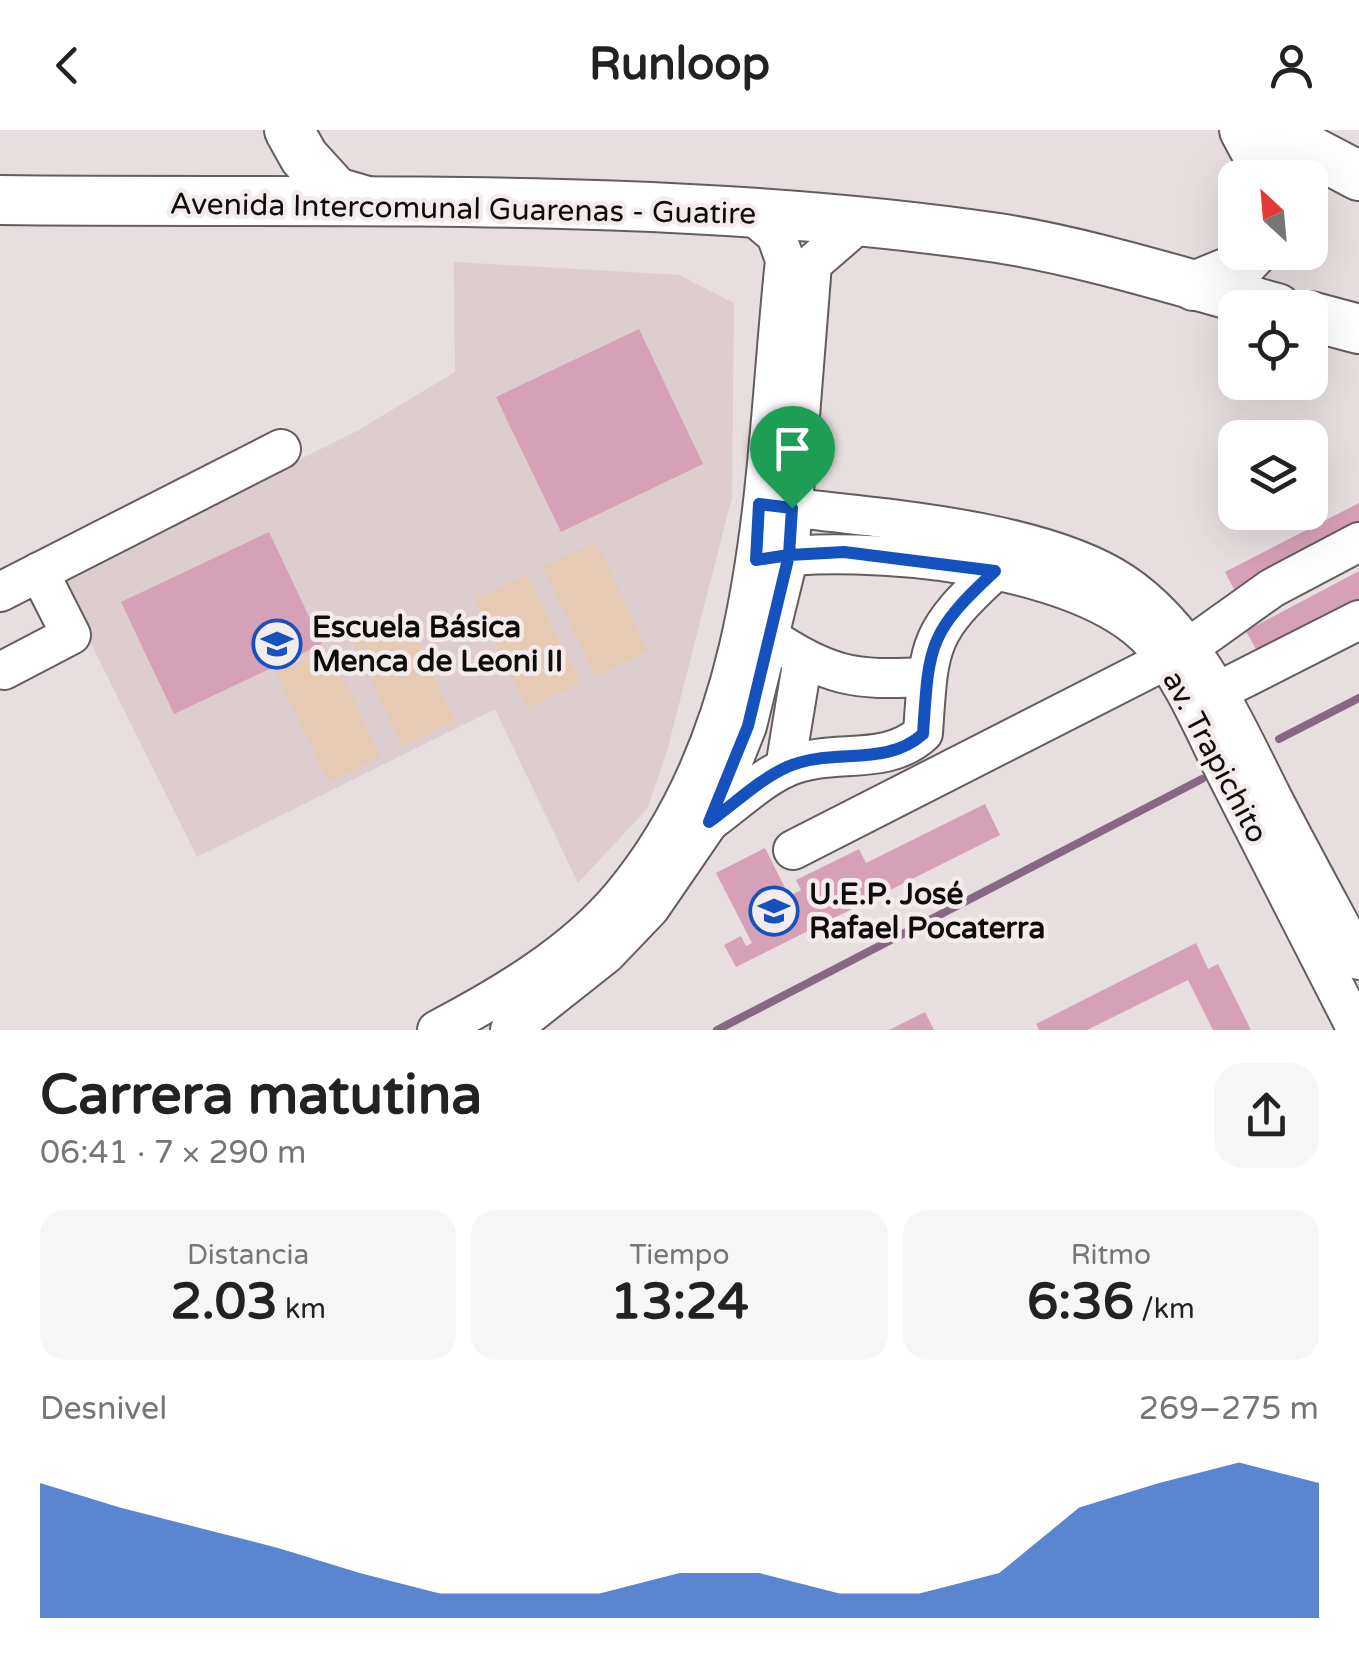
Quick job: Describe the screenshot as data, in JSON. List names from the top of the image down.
{
  "streets": {
    "main road": ["Avenida Intercomunal Guarenas - Guatire"],
    "street": ["av. Trapichito"]
  },
  "places": {
    "school or university": ["Escuela Básica Menca de Leoni II", "U.E.P. José Rafael Pocaterra"]
  },
  "north": "top left",
  "page": {
    "header": "Runloop",
    "heading": ["Carrera matutina", "06:41 · 7 × 290 m"],
    "stats": [
      ["Distancia", "2.03 km"],
      ["Tiempo", "13:24"],
      ["Ritmo", "6:36 /km"]
    ],
    "chart": ["Desnivel", "269–275 m"]
  }
}
